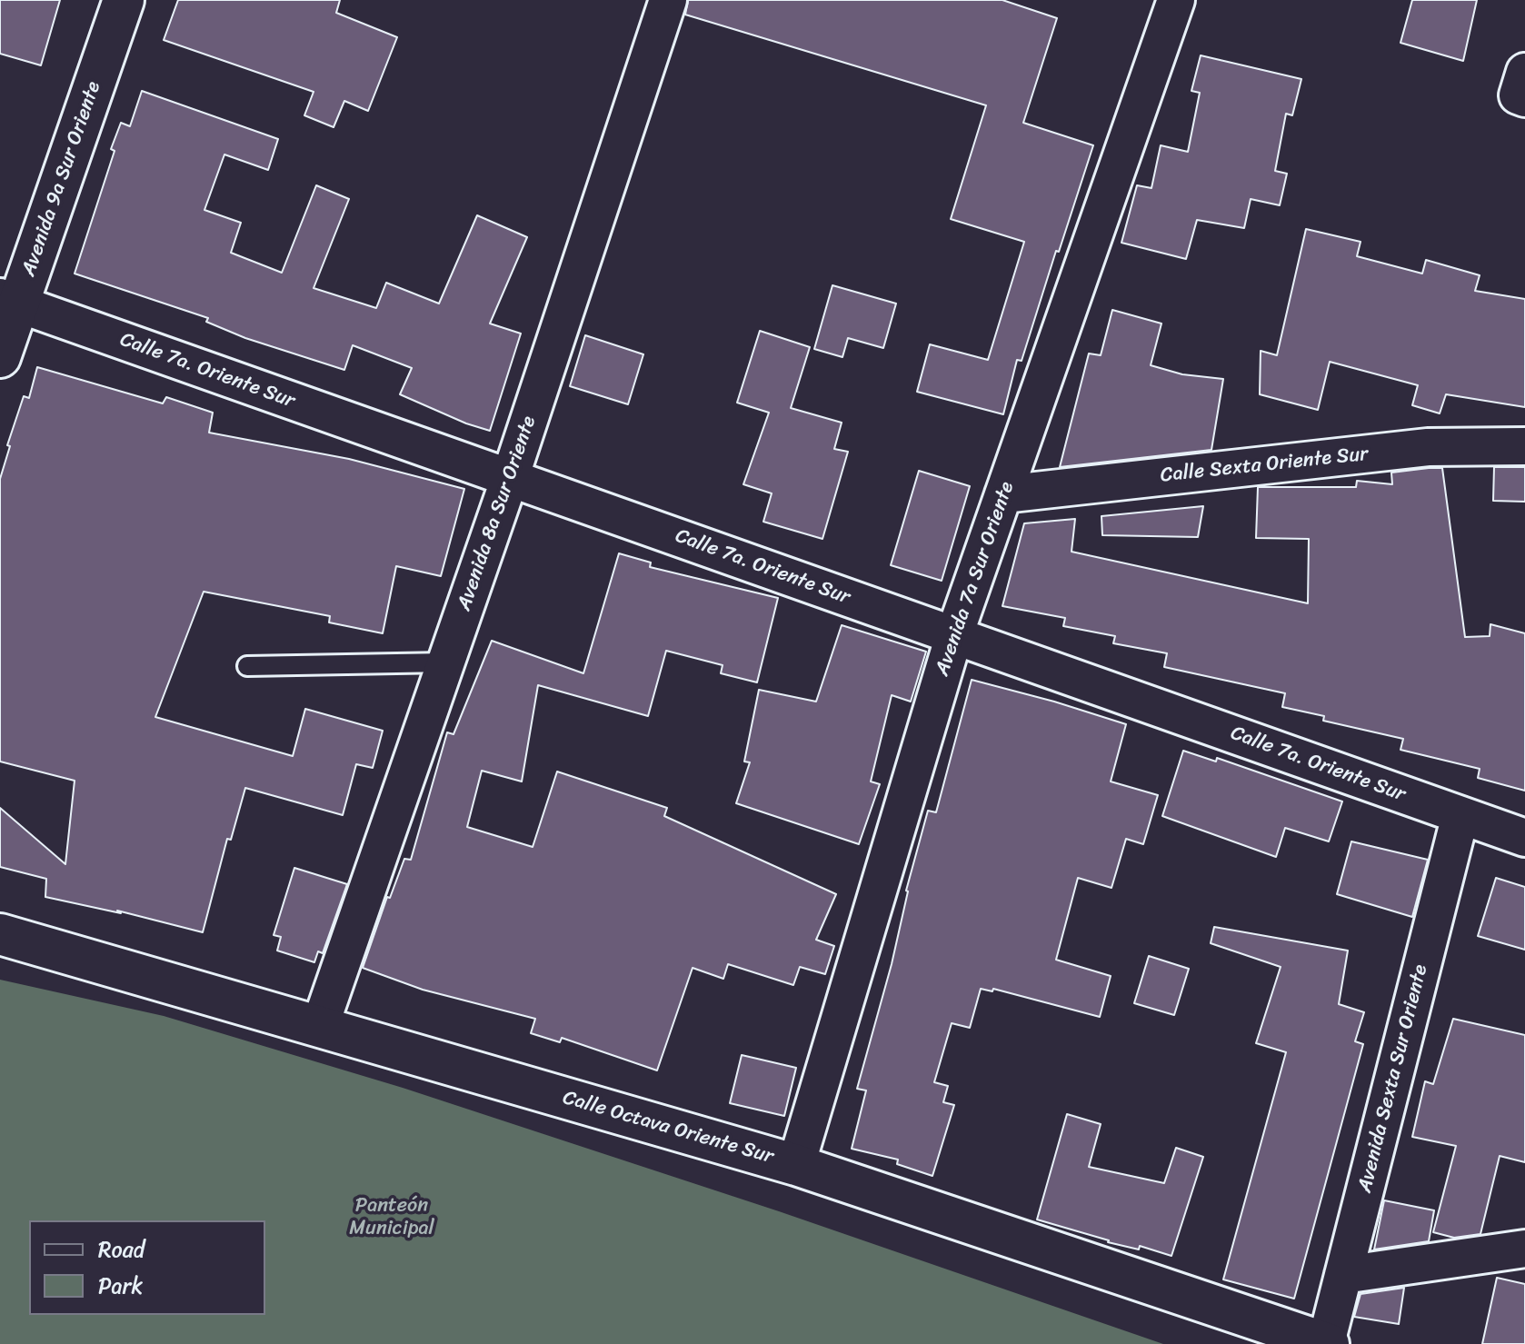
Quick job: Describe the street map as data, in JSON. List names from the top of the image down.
{
  "streets": {
    "street": [
      "Avenida 9a Sur Oriente",
      "Calle 7a. Oriente Sur",
      "Calle Sexta Oriente Sur",
      "Avenida 8a Sur Oriente",
      "Avenida 7a Sur Oriente",
      "Avenida Sexta Sur Oriente",
      "Calle Octava Oriente Sur"
    ]
  },
  "crossings": [
    ["Avenida 9a Sur Oriente", "Calle 7a. Oriente Sur"],
    ["Calle 7a. Oriente Sur", "Avenida 8a Sur Oriente"],
    ["Calle 7a. Oriente Sur", "Avenida 7a Sur Oriente"],
    ["Calle 7a. Oriente Sur", "Avenida Sexta Sur Oriente"],
    ["Calle Sexta Oriente Sur", "Avenida 7a Sur Oriente"],
    ["Avenida 8a Sur Oriente", "Calle Octava Oriente Sur"],
    ["Avenida 7a Sur Oriente", "Calle Octava Oriente Sur"],
    ["Avenida Sexta Sur Oriente", "Calle Octava Oriente Sur"]
  ],
  "parks": ["Panteón Municipal"],
  "legend": ["Road", "Park"]
}
